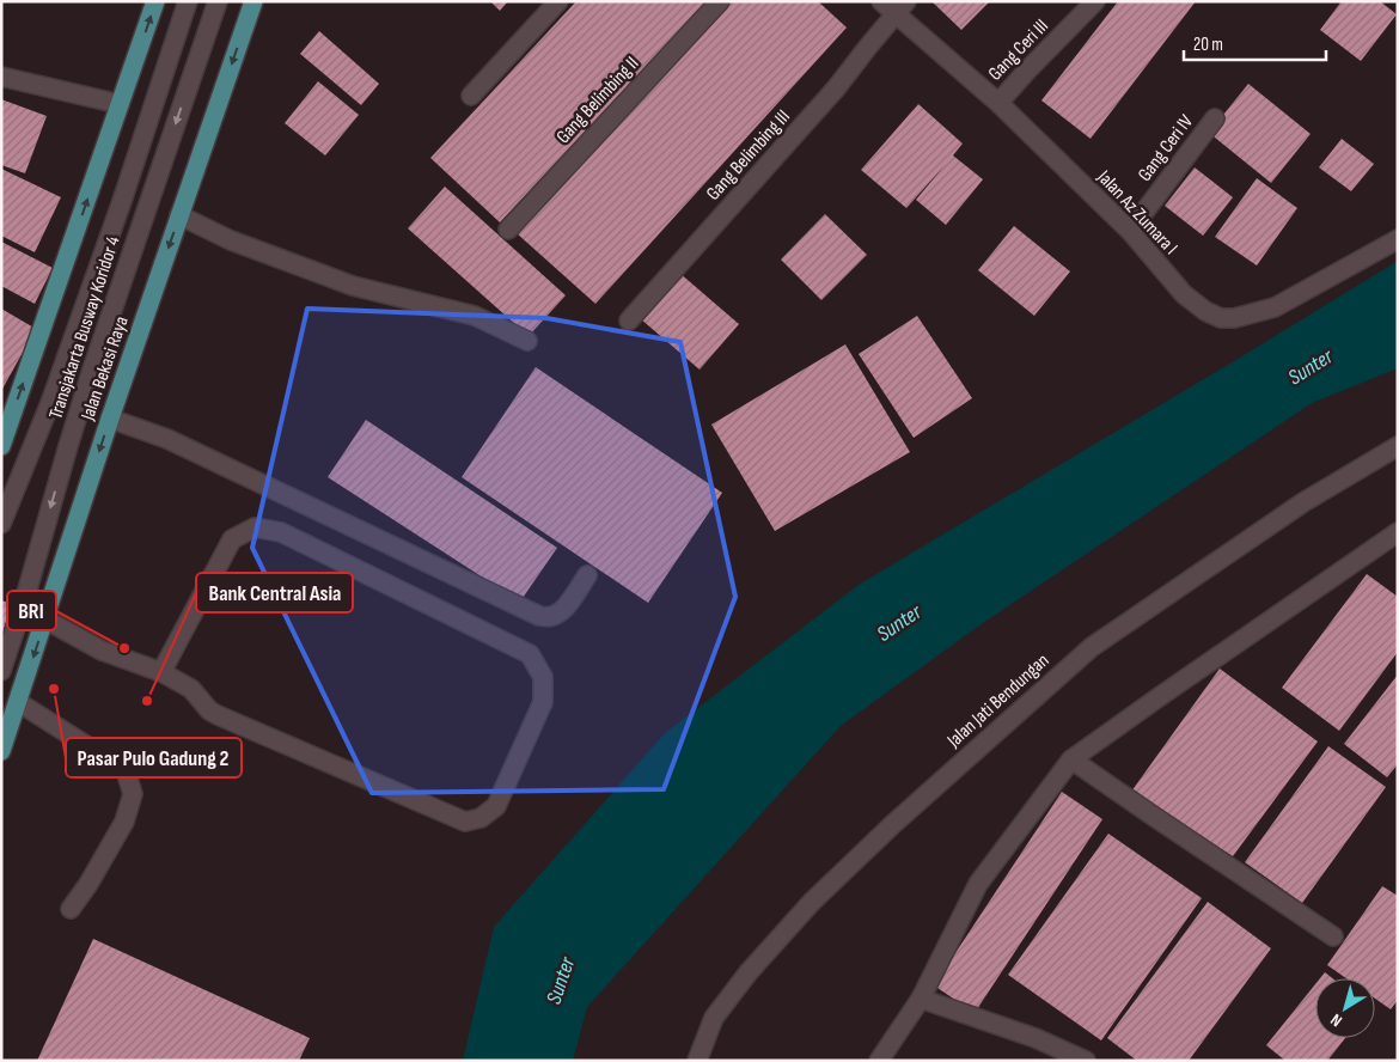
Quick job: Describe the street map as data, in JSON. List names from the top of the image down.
{
  "streets": {
    "main road": ["Jalan Bekasi Raya"],
    "street": [
      "Gang Ceri III",
      "Gang Belimbing II",
      "Gang Ceri IV",
      "Gang Belimbing III",
      "Jalan Az Zumara I",
      "Transjakarta Busway Koridor 4",
      "Jalan Jati Bendungan"
    ]
  },
  "crossings": [
    ["Gang Ceri III", "Jalan Az Zumara I"],
    ["Gang Ceri IV", "Jalan Az Zumara I"],
    ["Gang Belimbing III", "Jalan Az Zumara I"]
  ],
  "water": ["Sunter"],
  "places": ["BRI", "Pasar Pulo Gadung 2", "Bank Central Asia"],
  "scale_bar": "20 m",
  "north": "bottom left"
}
